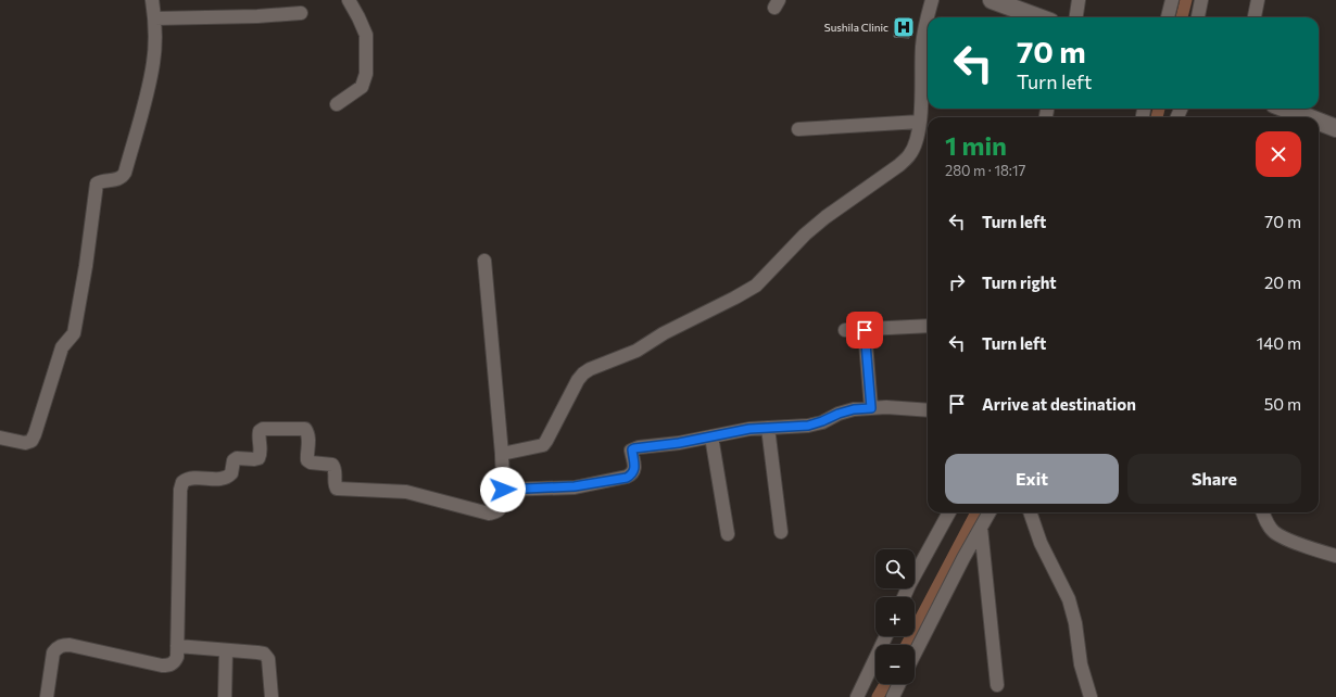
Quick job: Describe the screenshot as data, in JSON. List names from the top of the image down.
{
  "places": {
    "hospital": ["Sushila Clinic"]
  },
  "page": {
    "turn": ["70 m", "Turn left"],
    "heading": ["1 min", "280 m · 18:17"],
    "list": [
      {
        "name": "Turn left",
        "value": "70 m"
      },
      {
        "name": "Turn right",
        "value": "20 m"
      },
      {
        "name": "Turn left",
        "value": "140 m"
      },
      {
        "name": "Arrive at destination",
        "value": "50 m"
      }
    ],
    "buttons": ["Exit", "Share"],
    "map_buttons": ["+", "−"]
  }
}
